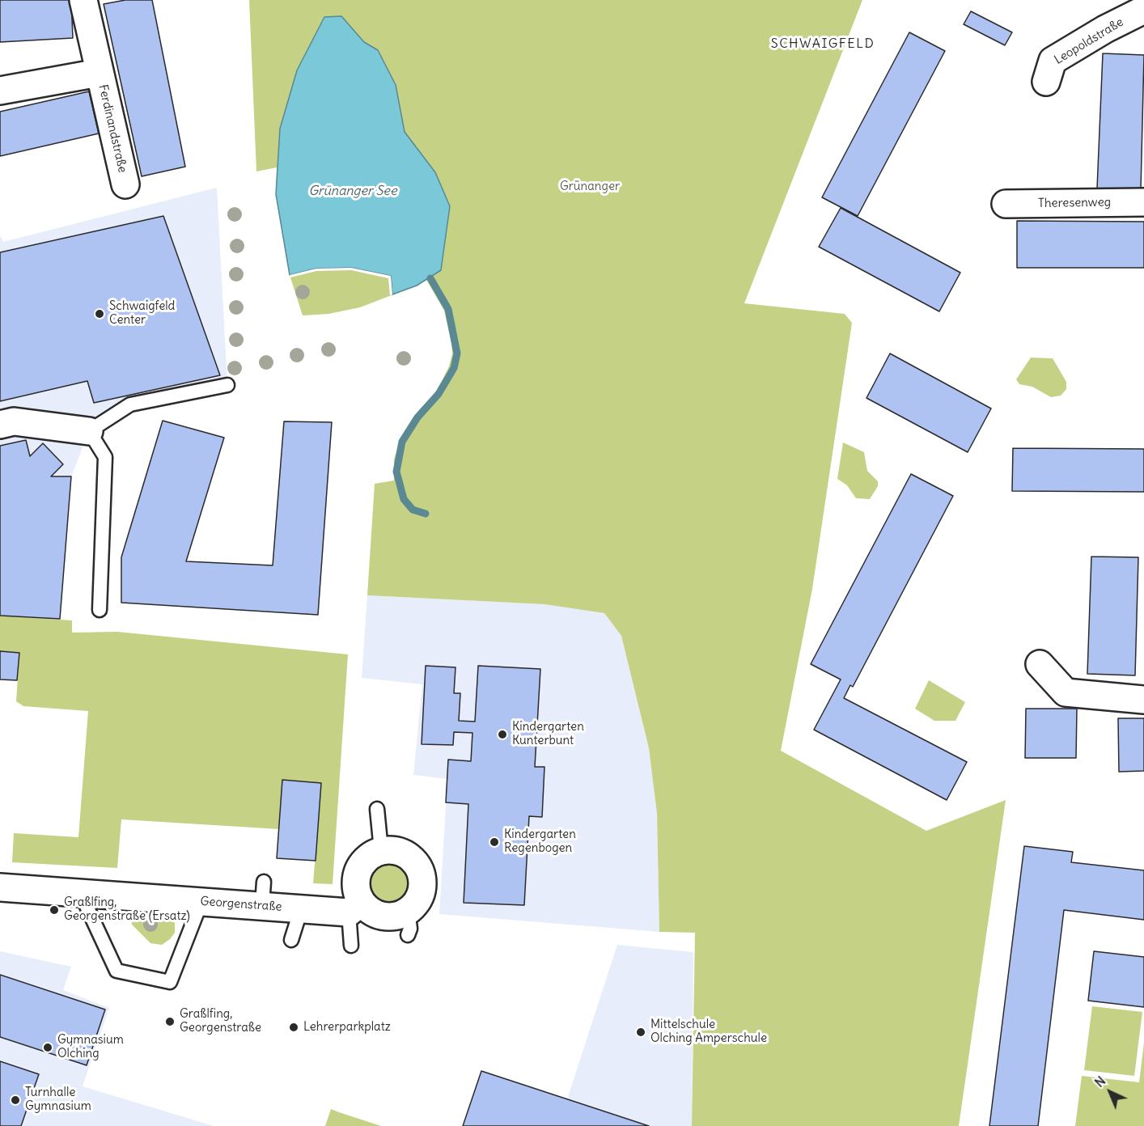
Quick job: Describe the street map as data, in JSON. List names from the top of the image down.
{
  "streets": {
    "street": [
      "Leopoldstraße",
      "Ferdinandstraße",
      "Theresenweg",
      "Georgenstraße"
    ]
  },
  "districts": ["SCHWAIGFELD"],
  "water": ["Grünanger See"],
  "parks": ["Grünanger"],
  "places": [
    "Schwaigfeld Center",
    "Kindergarten Kunterbunt",
    "Kindergarten Regenbogen",
    "Graßlfing, Georgenstraße (Ersatz)",
    "Graßlfing, Georgenstraße",
    "Lehrerparkplatz",
    "Mittelschule Olching Amperschule",
    "Gymnasium Olching",
    "Turnhalle Gymnasium"
  ],
  "north": "top left"
}
